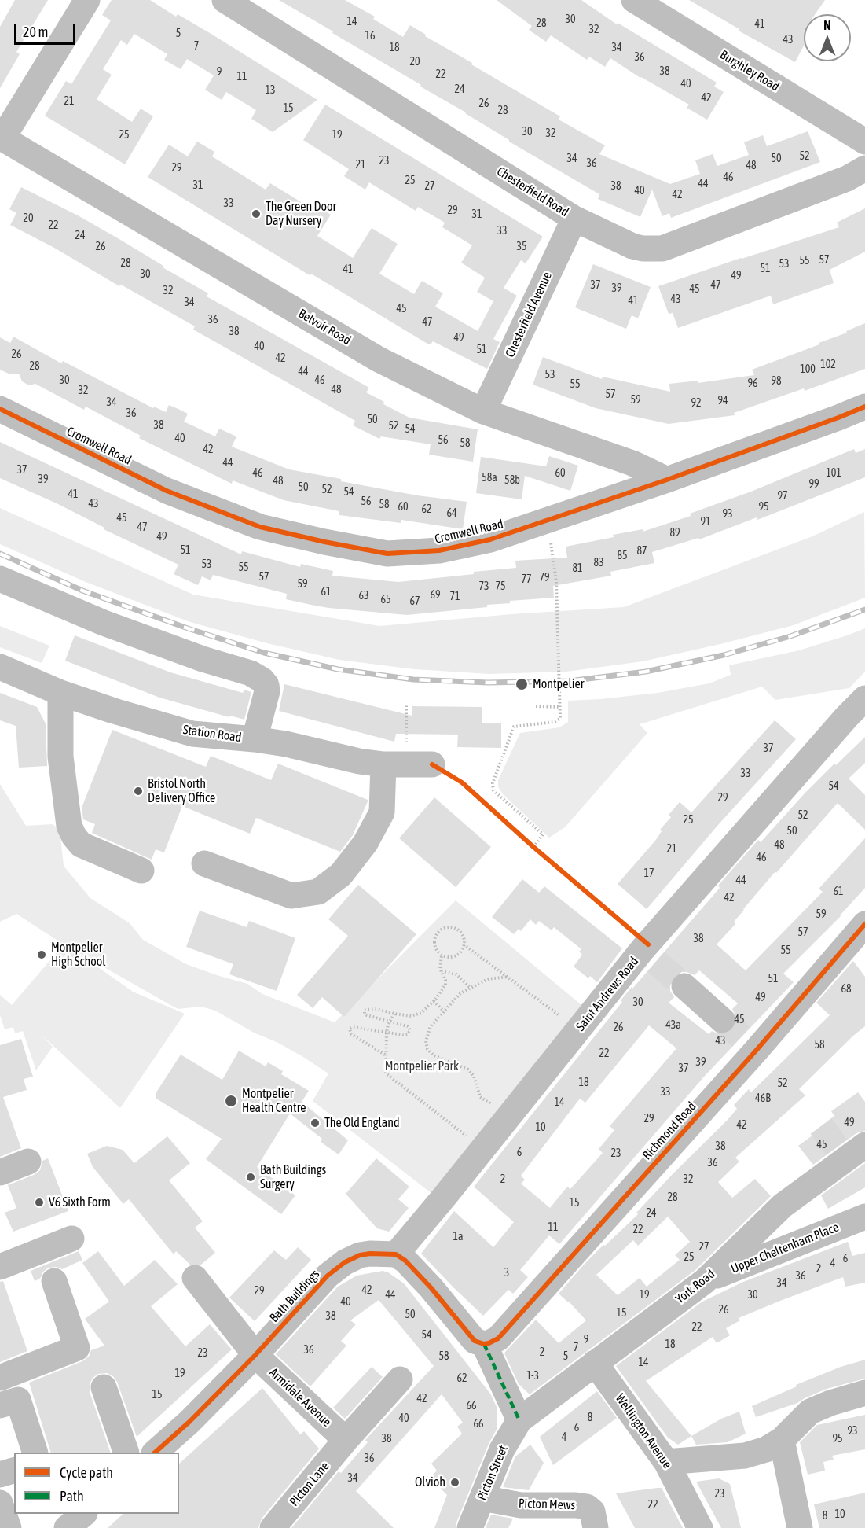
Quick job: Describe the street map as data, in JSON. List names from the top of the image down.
{
  "streets": {
    "street": [
      "Burghley Road",
      "Chesterfield Road",
      "Chesterfield Avenue",
      "Belvoir Road",
      "Cromwell Road",
      "Station Road",
      "Saint Andrews Road",
      "Richmond Road",
      "Upper Cheltenham Place",
      "York Road",
      "Bath Buildings",
      "Armidale Avenue",
      "Wellington Avenue",
      "Picton Street",
      "Picton Lane",
      "Picton Mews"
    ]
  },
  "crossings": [
    ["Chesterfield Road", "Chesterfield Avenue"],
    ["Chesterfield Avenue", "Belvoir Road"],
    ["Belvoir Road", "Cromwell Road"],
    ["Saint Andrews Road", "Bath Buildings"],
    ["Upper Cheltenham Place", "York Road"],
    ["York Road", "Wellington Avenue"],
    ["York Road", "Picton Street"],
    ["Bath Buildings", "Armidale Avenue"],
    ["Armidale Avenue", "Picton Lane"],
    ["Picton Street", "Picton Mews"]
  ],
  "parks": ["Montpelier Park"],
  "places": [
    "The Green Door Day Nursery",
    "Montpelier",
    "Bristol North Delivery Office",
    "Montpelier High School",
    "Montpelier Health Centre",
    "The Old England",
    "Bath Buildings Surgery",
    "V6 Sixth Form",
    "Olvioh"
  ],
  "house_numbers": [
    "30",
    "14",
    "28",
    "41",
    "32",
    "5",
    "16",
    "43",
    "7",
    "18",
    "34",
    "36",
    "20",
    "38",
    "9",
    "22",
    "11",
    "40",
    "24",
    "13",
    "42",
    "21",
    "26",
    "15",
    "28",
    "30",
    "32",
    "25",
    "19",
    "52",
    "34",
    "50",
    "23",
    "36",
    "21",
    "48",
    "29",
    "46",
    "25",
    "44",
    "31",
    "27",
    "38",
    "40",
    "42",
    "33",
    "29",
    "31",
    "20",
    "22",
    "33",
    "24",
    "26",
    "35",
    "57",
    "55",
    "28",
    "53",
    "51",
    "41",
    "30",
    "49",
    "37",
    "47",
    "39",
    "45",
    "32",
    "43",
    "41",
    "34",
    "45",
    "36",
    "47",
    "38",
    "49",
    "40",
    "51",
    "26",
    "42",
    "102",
    "28",
    "100",
    "44",
    "53",
    "30",
    "46",
    "98",
    "96",
    "55",
    "48",
    "32",
    "57",
    "59",
    "94",
    "34",
    "92",
    "36",
    "50",
    "38",
    "52",
    "54",
    "40",
    "56",
    "58",
    "42",
    "44",
    "37",
    "46",
    "60",
    "101",
    "58a",
    "39",
    "58b",
    "48",
    "99",
    "50",
    "52",
    "54",
    "41",
    "97",
    "56",
    "43",
    "58",
    "60",
    "95",
    "62",
    "64",
    "93",
    "45",
    "91",
    "47",
    "89",
    "49",
    "51",
    "87",
    "85",
    "83",
    "53",
    "55",
    "81",
    "57",
    "79",
    "77",
    "59",
    "73",
    "75",
    "61",
    "69",
    "63",
    "71",
    "65",
    "67",
    "37",
    "33",
    "54",
    "29",
    "52",
    "25",
    "50",
    "48",
    "21",
    "46",
    "17",
    "44",
    "61",
    "42",
    "59",
    "57",
    "38",
    "55",
    "51",
    "68",
    "49",
    "30",
    "45",
    "43a",
    "26",
    "43",
    "58",
    "22",
    "39",
    "37",
    "18",
    "52",
    "33",
    "46B",
    "14",
    "29",
    "49",
    "42",
    "10",
    "45",
    "38",
    "6",
    "23",
    "36",
    "2",
    "32",
    "28",
    "15",
    "24",
    "11",
    "22",
    "1a",
    "27",
    "25",
    "6",
    "4",
    "2",
    "3",
    "36",
    "34",
    "42",
    "29",
    "44",
    "19",
    "30",
    "40",
    "26",
    "15",
    "50",
    "38",
    "22",
    "54",
    "9",
    "18",
    "7",
    "36",
    "2",
    "23",
    "58",
    "5",
    "14",
    "19",
    "1-3",
    "62",
    "15",
    "42",
    "66",
    "8",
    "40",
    "66",
    "6",
    "93",
    "4",
    "38",
    "95",
    "36",
    "34",
    "23",
    "22",
    "10",
    "8"
  ],
  "legend": ["Cycle path", "Path"],
  "scale_bar": "20 m",
  "north": "top"
}
